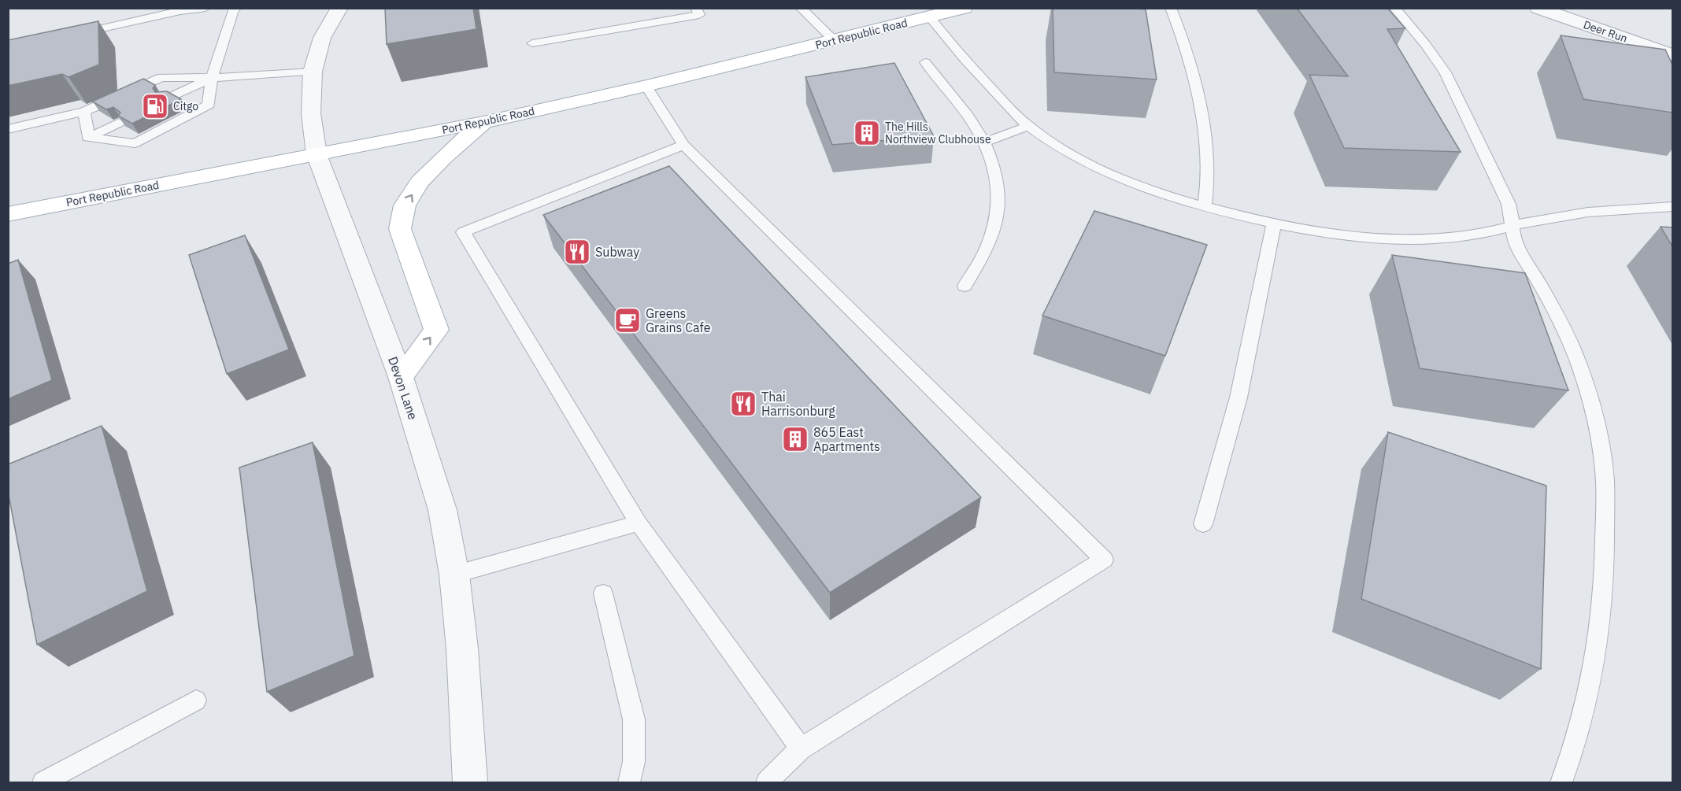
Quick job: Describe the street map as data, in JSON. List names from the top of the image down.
{
  "streets": {
    "main road": ["Port Republic Road"],
    "street": ["Deer Run", "Devon Lane"]
  },
  "crossings": [
    ["Port Republic Road", "Devon Lane"]
  ],
  "places": {
    "fuel station": ["Citgo"],
    "building": ["The Hills Northview Clubhouse", "865 East Apartments"],
    "restaurant": ["Subway", "Thai Harrisonburg"],
    "cafe": ["Greens Grains Cafe"]
  }
}
